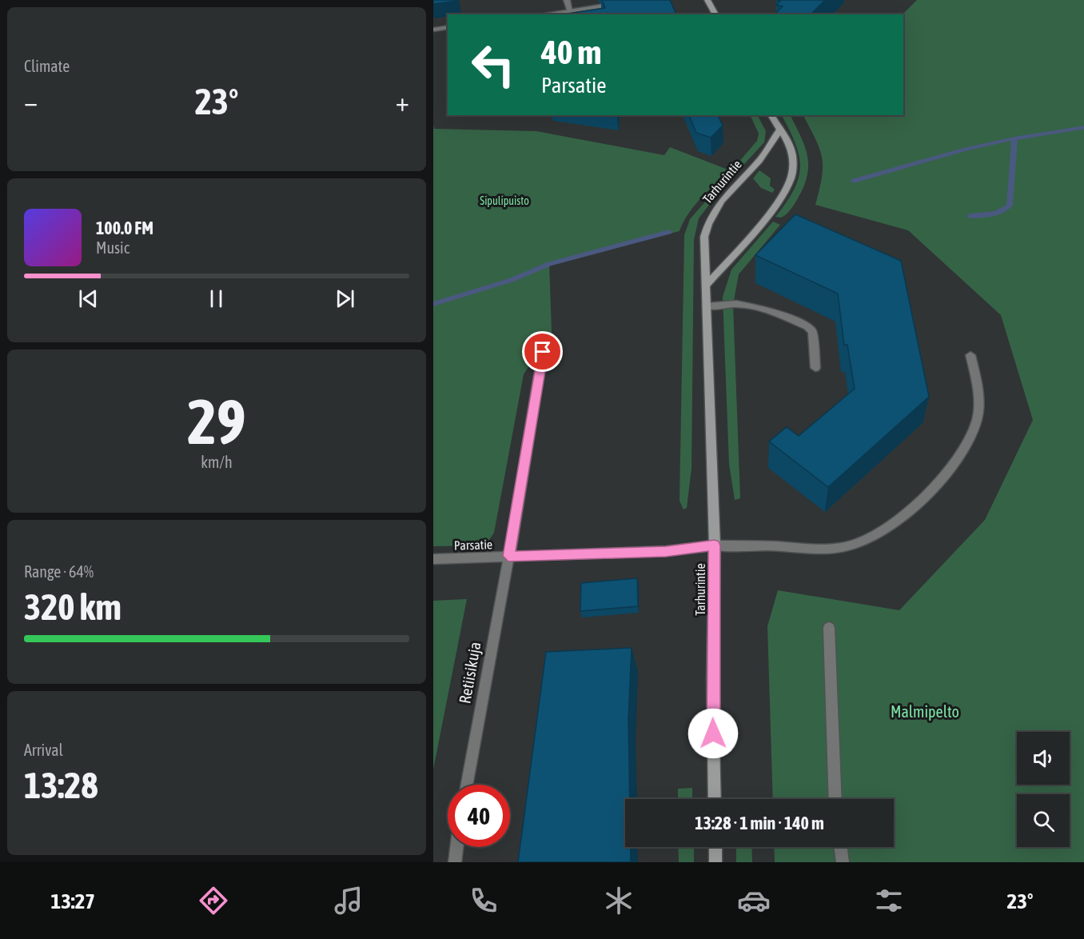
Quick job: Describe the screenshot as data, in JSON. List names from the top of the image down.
{
  "streets": {
    "street": ["Tarhurintie", "Parsatie", "Retiisikuja"]
  },
  "crossings": [
    ["Tarhurintie", "Parsatie"],
    ["Parsatie", "Retiisikuja"]
  ],
  "parks": ["Sipulipuisto", "Malmipelto"],
  "page": {
    "tile": [
      "Climate",
      ["29", "km/h"],
      ["Range · 64%", "320 km"],
      ["Arrival", "13:28"]
    ],
    "turn": ["40 m", "Parsatie"],
    "heat": ["−", "23°", "+"],
    "song": ["100.0 FM", "Music"],
    "limit": "40",
    "trip": "13:28 · 1 min · 140 m",
    "tabs": ["13:27", "23°"]
  }
}
